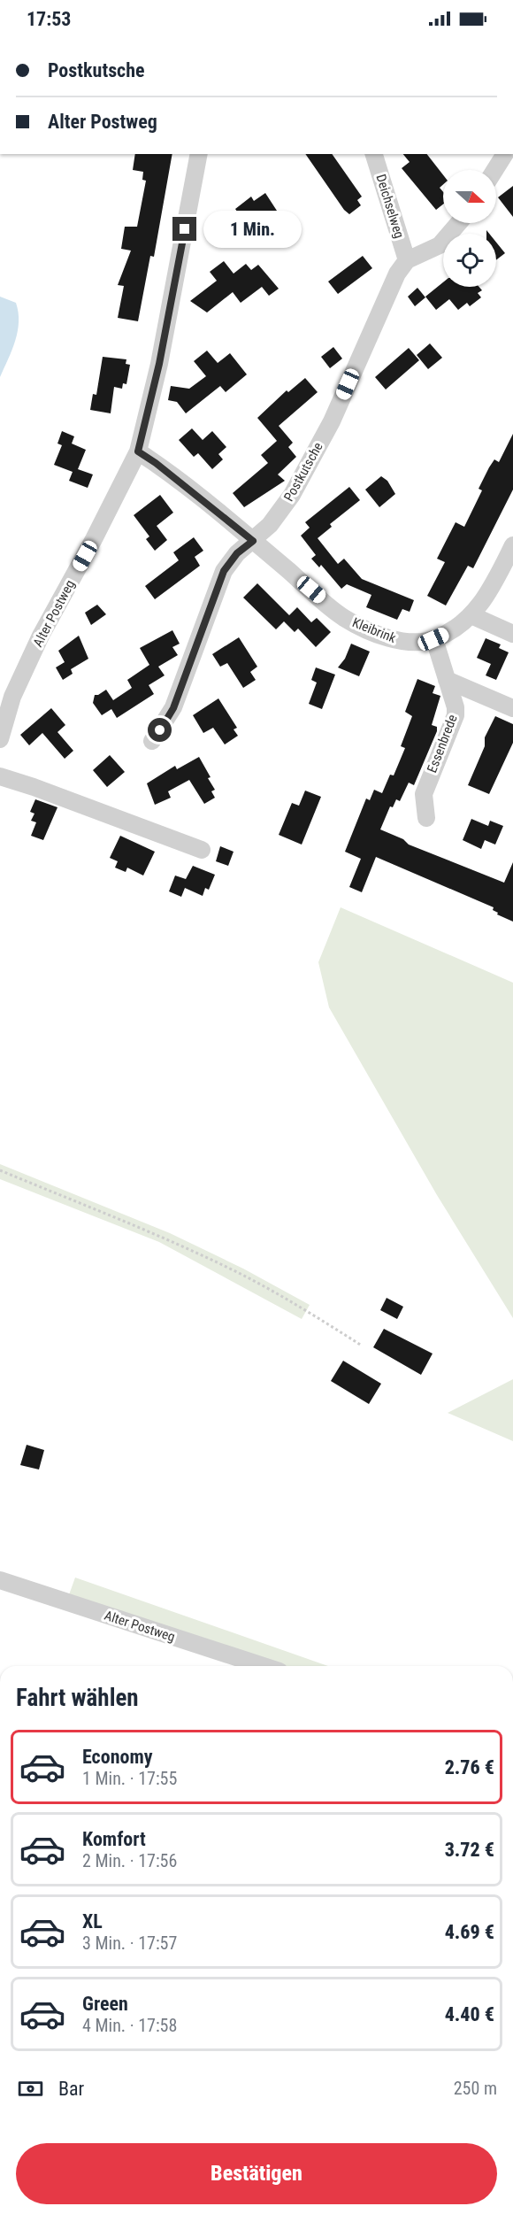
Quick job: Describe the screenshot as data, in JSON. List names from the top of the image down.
{
  "streets": {
    "street": [
      "Deichselweg",
      "Postkutsche",
      "Alter Postweg",
      "Kleibrink",
      "Essenbrede"
    ]
  },
  "crossings": [
    ["Deichselweg", "Postkutsche"],
    ["Postkutsche", "Kleibrink"],
    ["Alter Postweg", "Kleibrink"],
    ["Kleibrink", "Essenbrede"]
  ],
  "north": "right",
  "page": {
    "status": "17:53",
    "banner": ["Postkutsche", "Alter Postweg"],
    "bubble": "1 Min.",
    "heading": "Fahrt wählen",
    "list": [
      {
        "name": "Economy",
        "note": "1 Min. · 17:55",
        "value": "2.76 €"
      },
      {
        "name": "Komfort",
        "note": "2 Min. · 17:56",
        "value": "3.72 €"
      },
      {
        "name": "XL",
        "note": "3 Min. · 17:57",
        "value": "4.69 €"
      },
      {
        "name": "Green",
        "note": "4 Min. · 17:58",
        "value": "4.40 €"
      }
    ],
    "pay": ["Bar", "250 m"],
    "buttons": "Bestätigen"
  }
}
